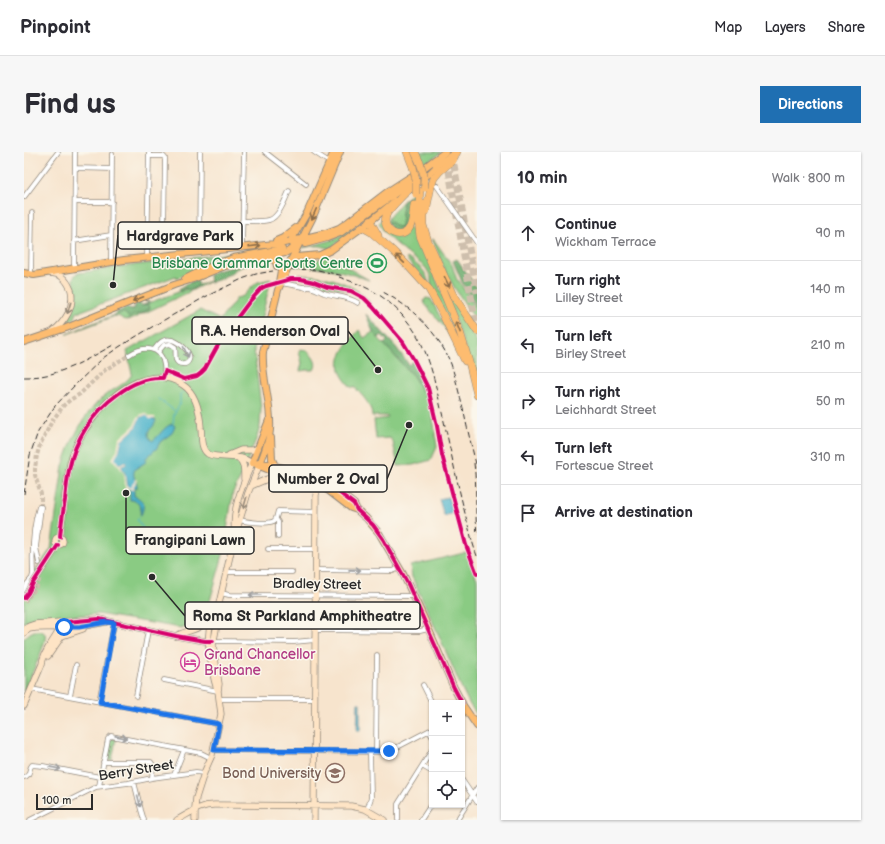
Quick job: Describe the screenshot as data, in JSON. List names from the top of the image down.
{
  "streets": {
    "street": ["Bradley Street", "Berry Street"]
  },
  "places": {
    "sports": ["Brisbane Grammar Sports Centre"],
    "other": [
      "Hardgrave Park",
      "R.A. Henderson Oval",
      "Number 2 Oval",
      "Frangipani Lawn",
      "Roma St Parkland Amphitheatre"
    ],
    "hotel": ["Grand Chancellor Brisbane"],
    "school or university": ["Bond University"]
  },
  "scale_bar": "100 m",
  "page": {
    "header": "Pinpoint",
    "nav": ["Map", "Layers", "Share"],
    "buttons": "Directions",
    "title": "Find us",
    "heading": ["10 min", "Walk · 800 m"],
    "list": [
      ["Continue", "Wickham Terrace", "90 m"],
      ["Turn right", "Lilley Street", "140 m"],
      ["Turn left", "Birley Street", "210 m"],
      ["Turn right", "Leichhardt Street", "50 m"],
      ["Turn left", "Fortescue Street", "310 m"],
      "Arrive at destination"
    ],
    "map_buttons": ["+", "−"],
    "scale": "100 m"
  }
}
